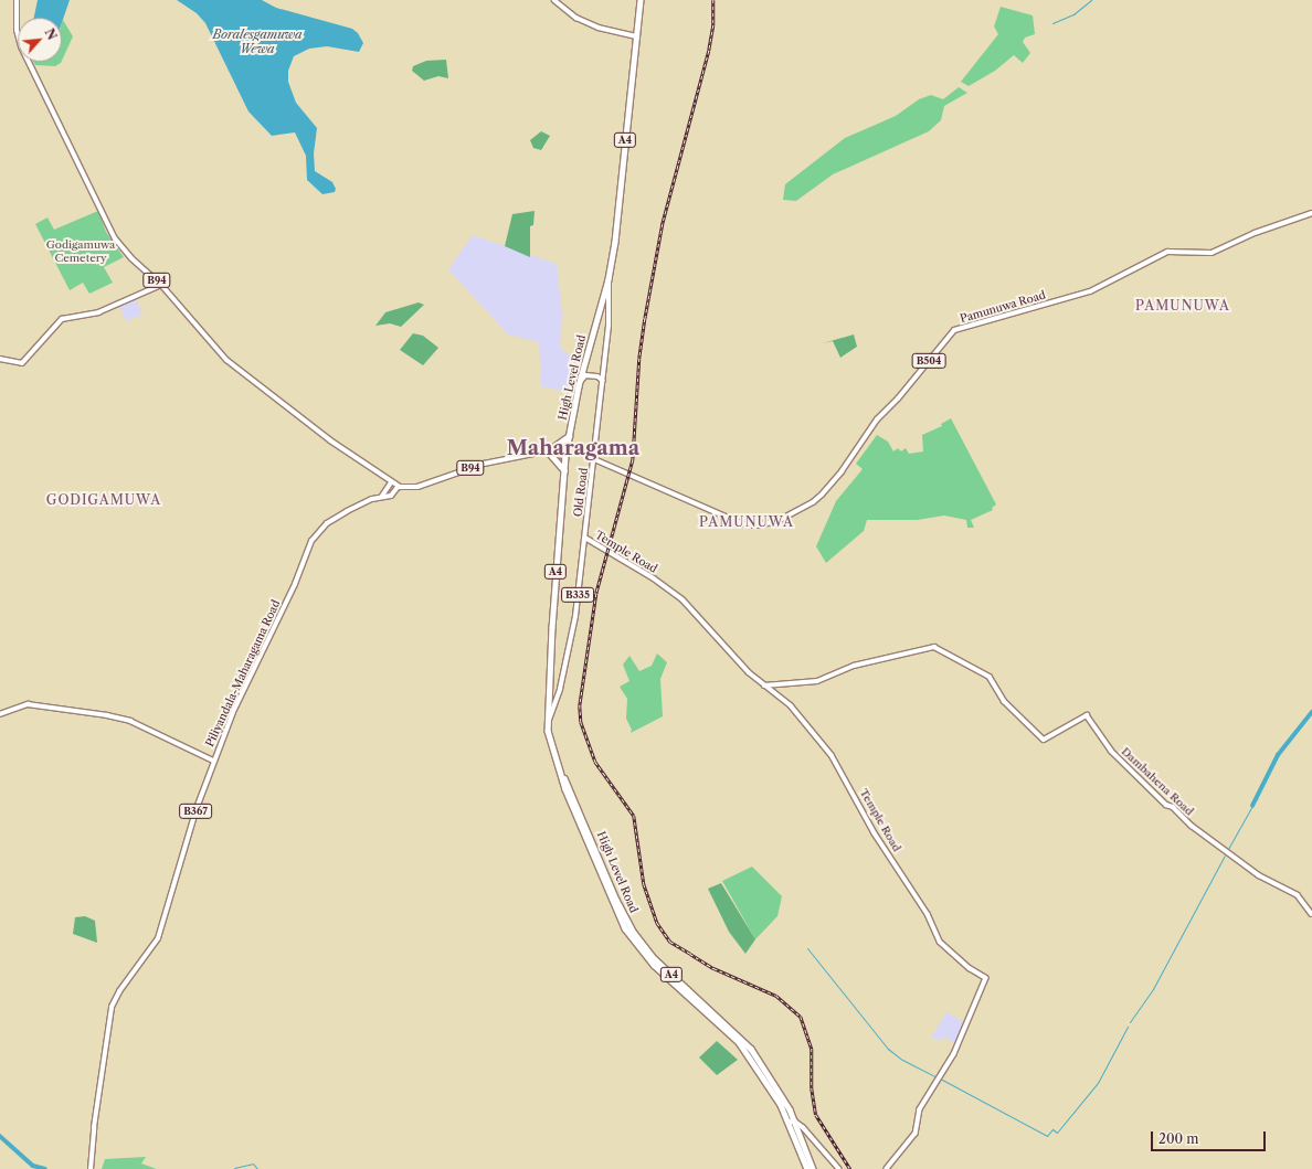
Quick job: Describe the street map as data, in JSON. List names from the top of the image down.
{
  "streets": {
    "highway": ["A4", "High Level Road"],
    "main road": [
      "B94",
      "Pamunuwa Road",
      "B504",
      "Old Road",
      "B335",
      "Piliyandala-Maharagama Road",
      "B367"
    ],
    "street": ["Temple Road", "Dambahena Road"]
  },
  "crossings": [
    ["B94", "High Level Road"],
    ["B94", "Piliyandala-Maharagama Road"],
    ["Pamunuwa Road", "Old Road"],
    ["High Level Road", "Old Road"],
    ["Old Road", "Temple Road"],
    ["Temple Road", "Dambahena Road"]
  ],
  "districts": [
    "PAMUNUWA",
    "Maharagama",
    "GODIGAMUWA",
    "PAMUNUWA"
  ],
  "water": ["Boralesgamuwa Wewa"],
  "parks": ["Godigamuwa Cemetery"],
  "scale_bar": "200 m",
  "north": "top right"
}
